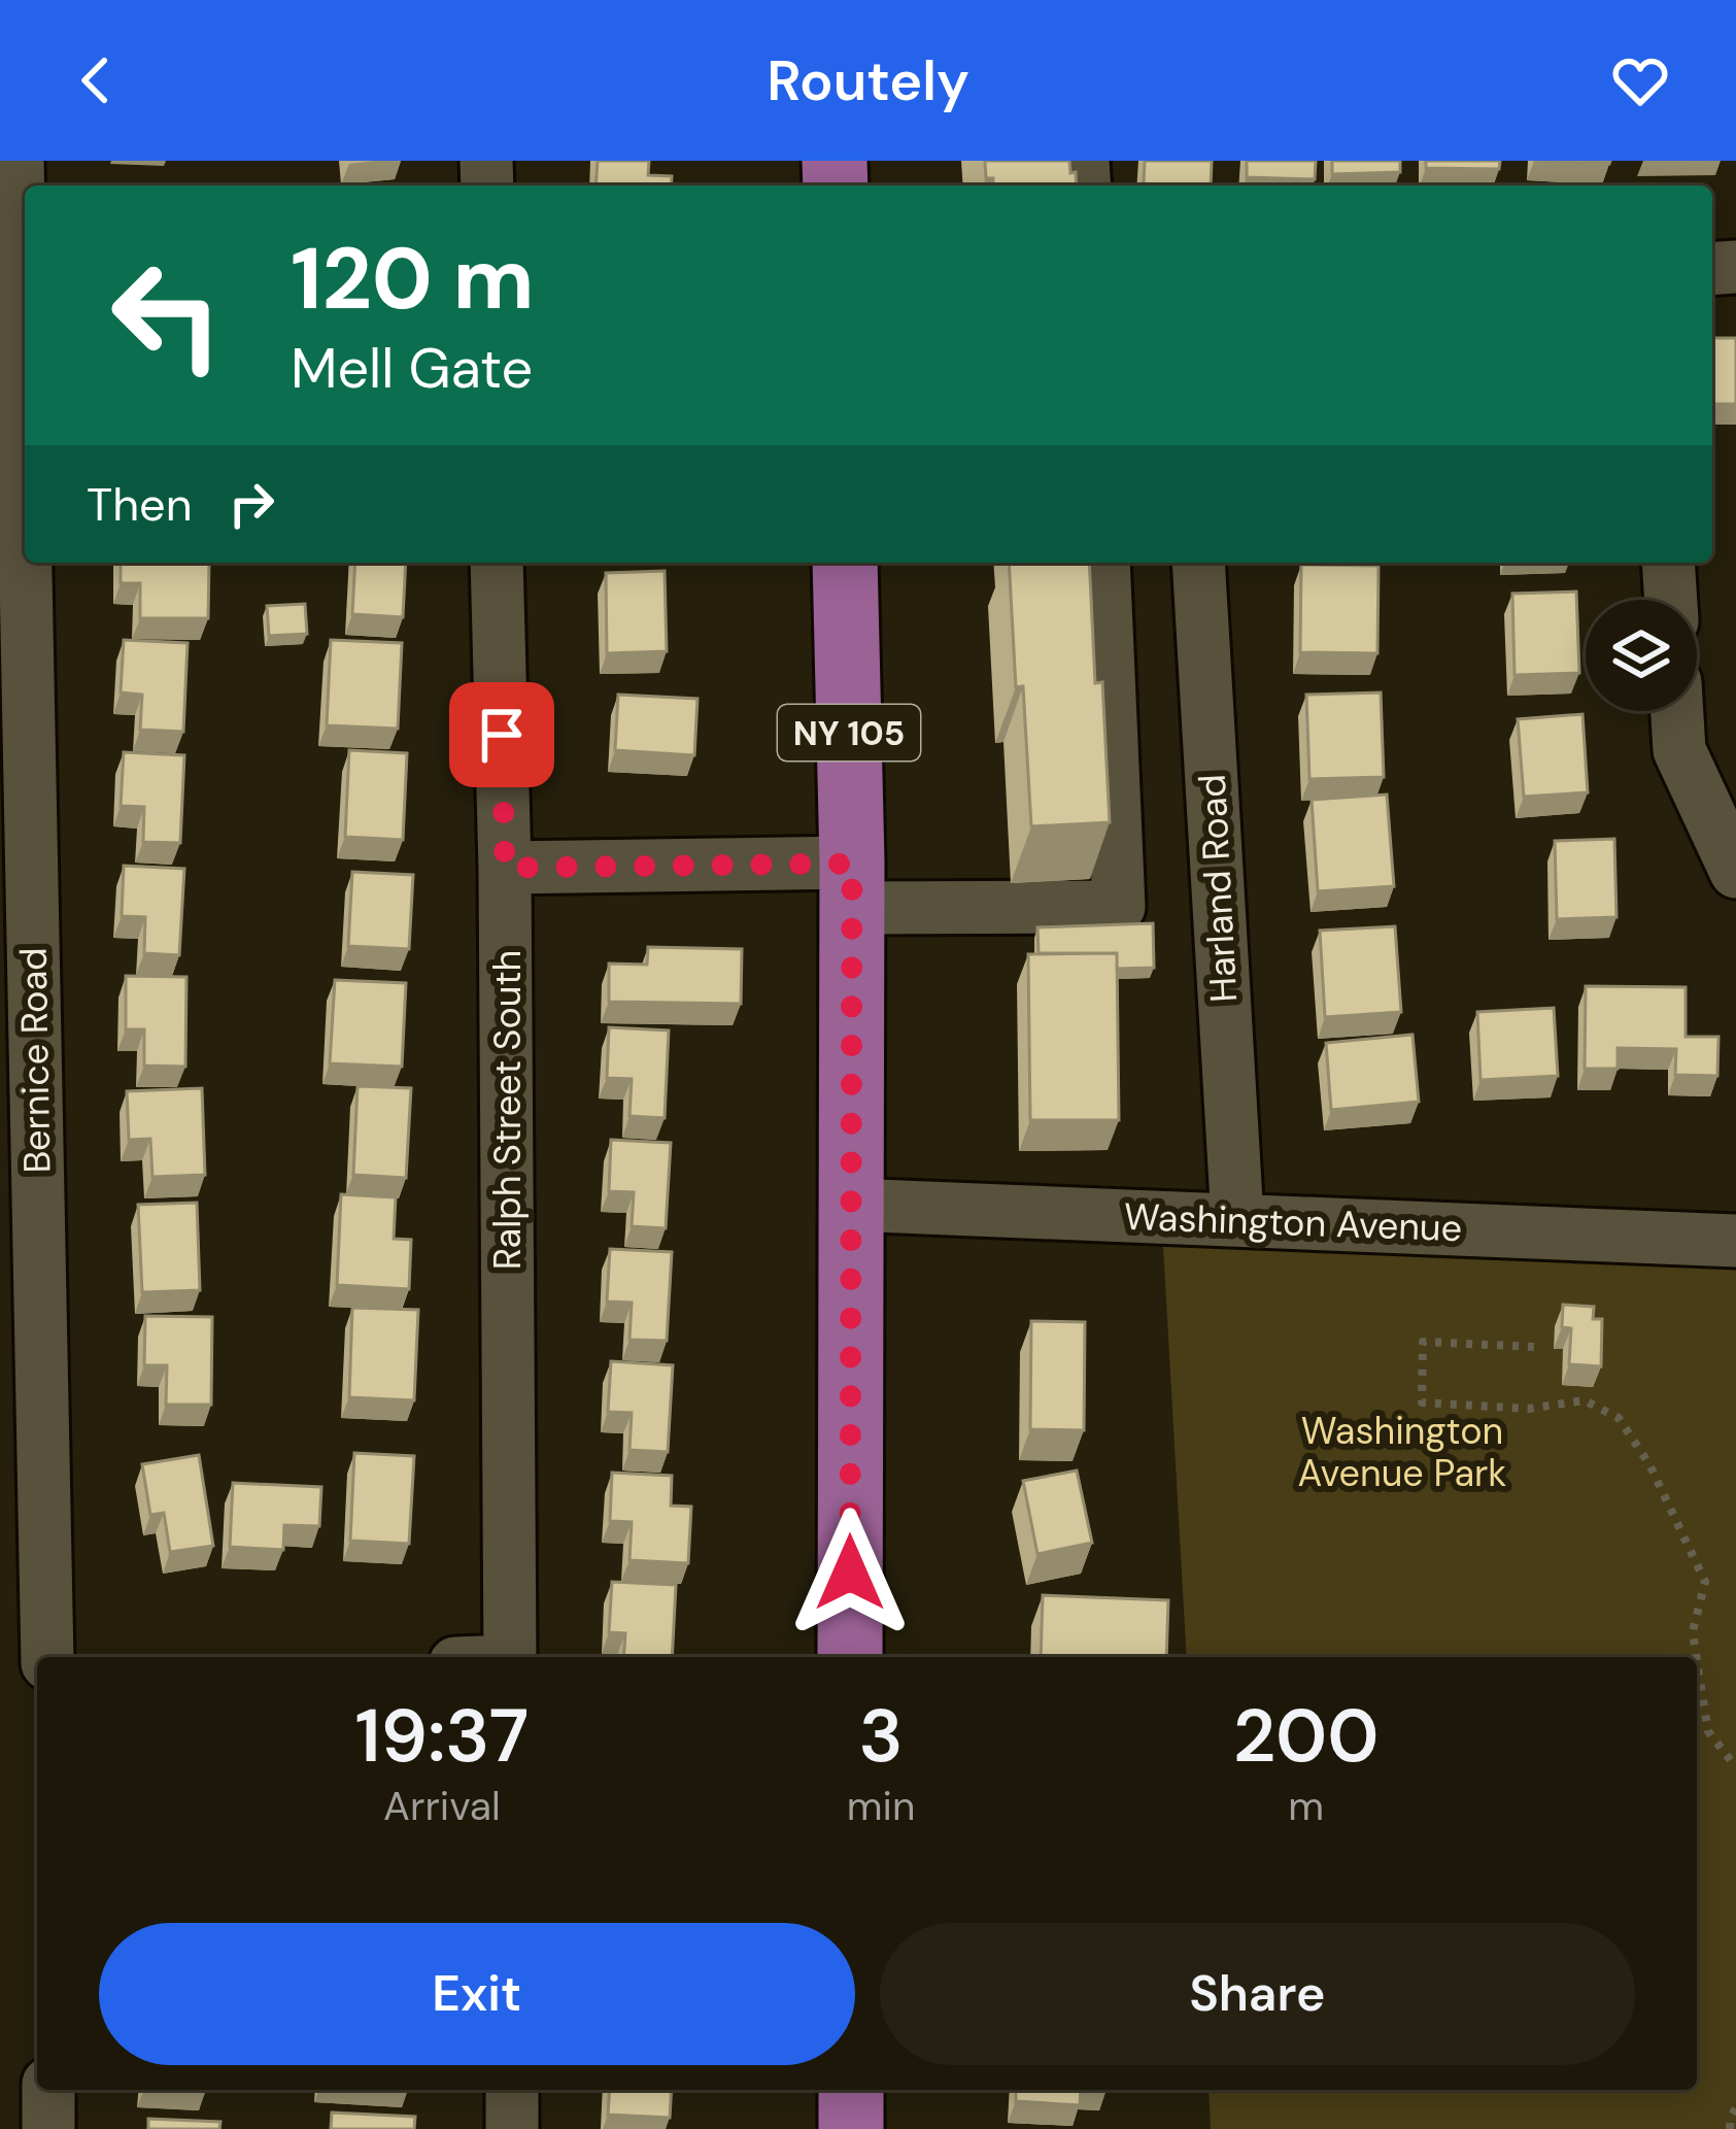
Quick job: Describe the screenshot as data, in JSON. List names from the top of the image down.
{
  "streets": {
    "main road": ["NY 105"],
    "street": [
      "Harland Road",
      "Bernice Road",
      "Ralph Street South",
      "Washington Avenue"
    ]
  },
  "crossings": [
    ["NY 105", "Washington Avenue"],
    ["Harland Road", "Washington Avenue"]
  ],
  "parks": ["Washington Avenue Park"],
  "page": {
    "header": "Routely",
    "turn": ["120 m", "Mell Gate"],
    "then": "Then",
    "eta": [
      "19:37",
      "Arrival",
      "3",
      "min",
      "200",
      "m"
    ],
    "buttons": ["Exit", "Share"]
  }
}
